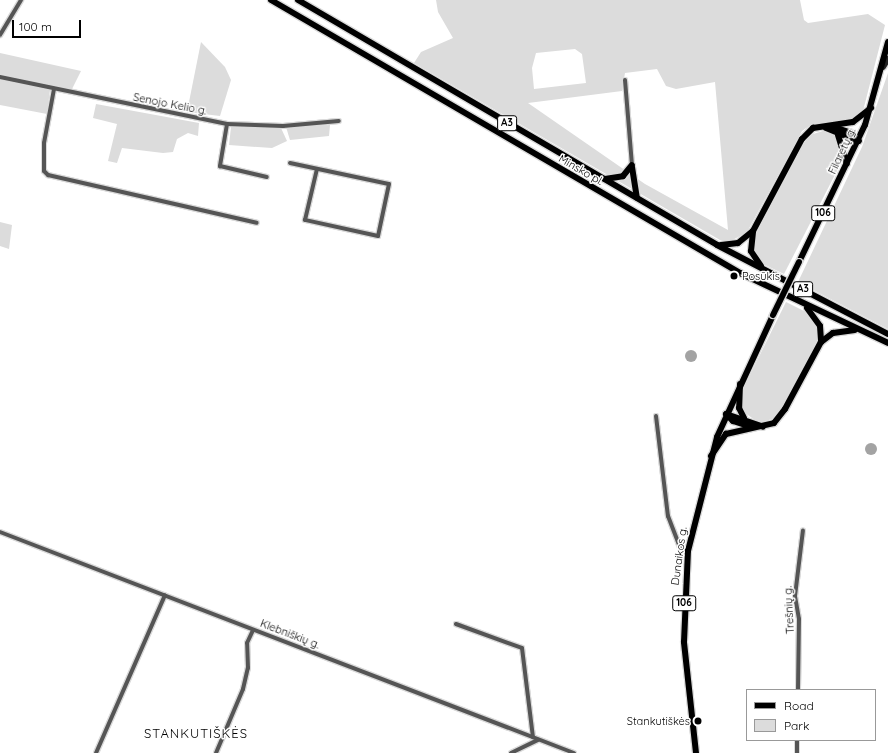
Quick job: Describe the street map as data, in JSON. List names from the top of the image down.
{
  "streets": {
    "main road": [
      "A3",
      "Filaretų g.",
      "Minsko pl.",
      "106",
      "Dunaikos g."
    ],
    "street": ["Senojo Kelio g.", "Trešnių g.", "Klebniškių g."]
  },
  "crossings": [
    ["Filaretų g.", "106"],
    ["106", "Dunaikos g."]
  ],
  "districts": ["STANKUTIŠKĖS"],
  "places": ["Posūkis", "Stankutiškės"],
  "legend": ["Road", "Park"],
  "scale_bar": "100 m"
}
